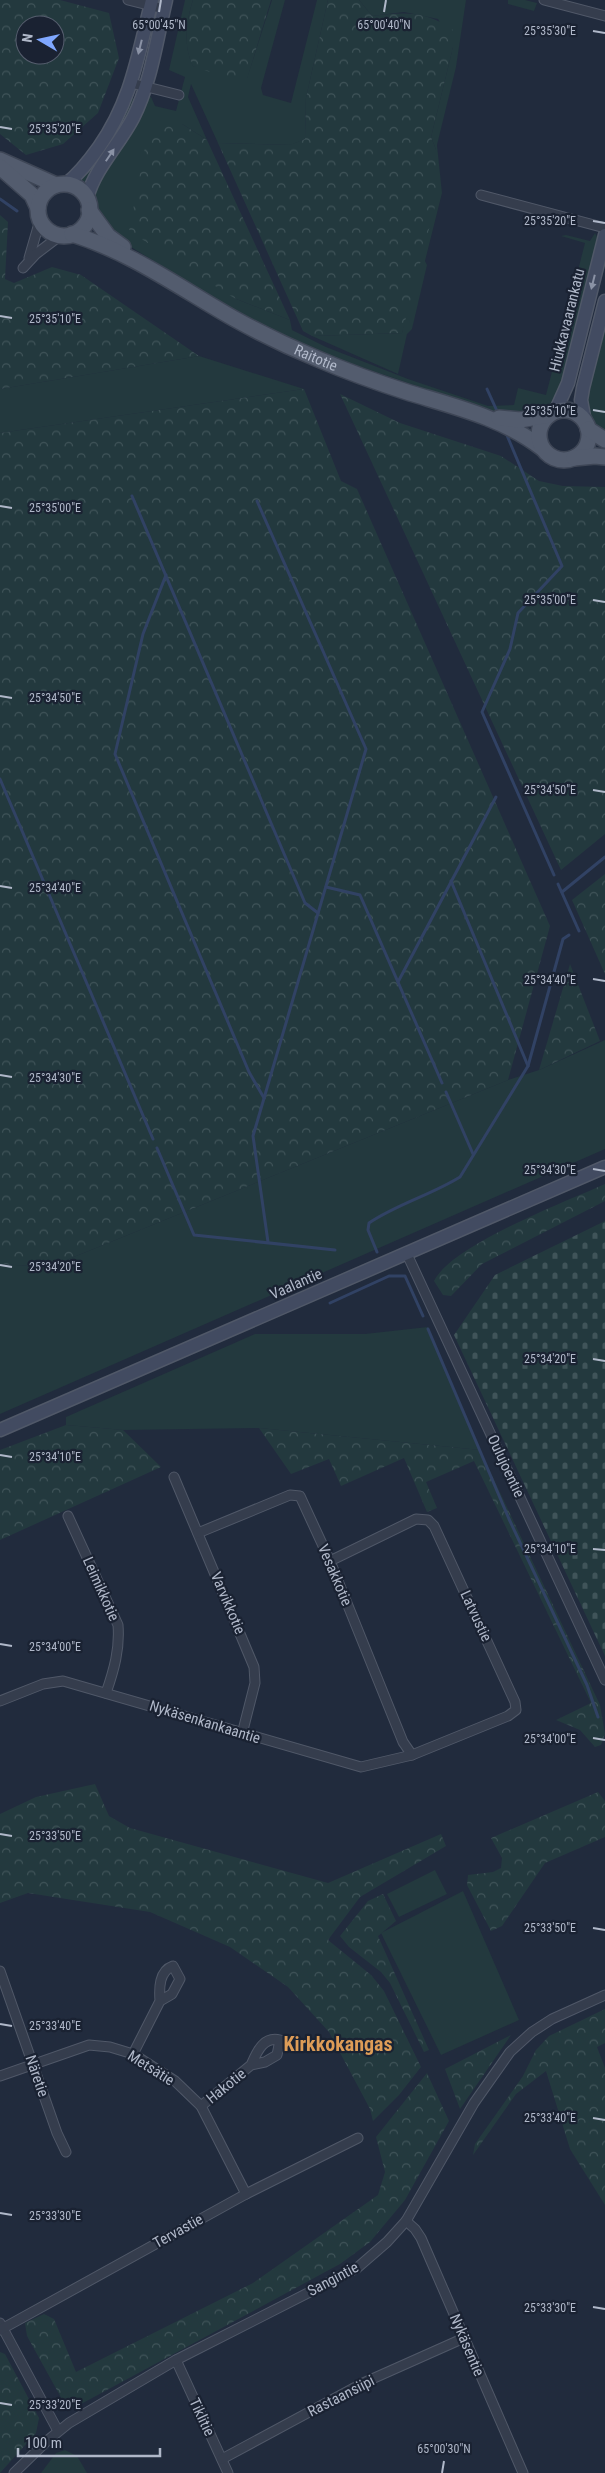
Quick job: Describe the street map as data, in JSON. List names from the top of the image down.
{
  "streets": {
    "main road": ["Raitotie"],
    "street": [
      "Hiukkavaarankatu",
      "Vaalantie",
      "Oulujoentie",
      "Vesakkotie",
      "Leimikkotie",
      "Varvikkotie",
      "Latvustie",
      "Nykäsenkankaantie",
      "Metsätie",
      "Näretie",
      "Hakotie",
      "Tervastie",
      "Sangintie",
      "Nykäsentie",
      "Rastaansiipi",
      "Tiklitie"
    ]
  },
  "crossings": [
    ["Hiukkavaarankatu", "Raitotie"],
    ["Vaalantie", "Oulujoentie"],
    ["Vesakkotie", "Varvikkotie"],
    ["Vesakkotie", "Latvustie"],
    ["Vesakkotie", "Nykäsenkankaantie"],
    ["Leimikkotie", "Nykäsenkankaantie"],
    ["Varvikkotie", "Nykäsenkankaantie"],
    ["Latvustie", "Nykäsenkankaantie"],
    ["Metsätie", "Näretie"],
    ["Metsätie", "Hakotie"],
    ["Metsätie", "Tervastie"],
    ["Sangintie", "Nykäsentie"],
    ["Sangintie", "Tiklitie"],
    ["Nykäsentie", "Rastaansiipi"],
    ["Rastaansiipi", "Tiklitie"]
  ],
  "districts": ["Kirkkokangas"],
  "scale_bar": "100 m",
  "north": "left",
  "coordinates": [
    "65°00'45\"N",
    "65°00'40\"N",
    "25°35'30\"E",
    "25°35'20\"E",
    "25°35'10\"E",
    "25°35'00\"E",
    "25°34'50\"E",
    "25°34'40\"E",
    "25°34'30\"E",
    "25°34'20\"E",
    "25°34'10\"E",
    "25°34'00\"E",
    "25°33'50\"E",
    "25°33'40\"E",
    "25°33'30\"E",
    "25°33'20\"E",
    "65°00'30\"N"
  ]
}
